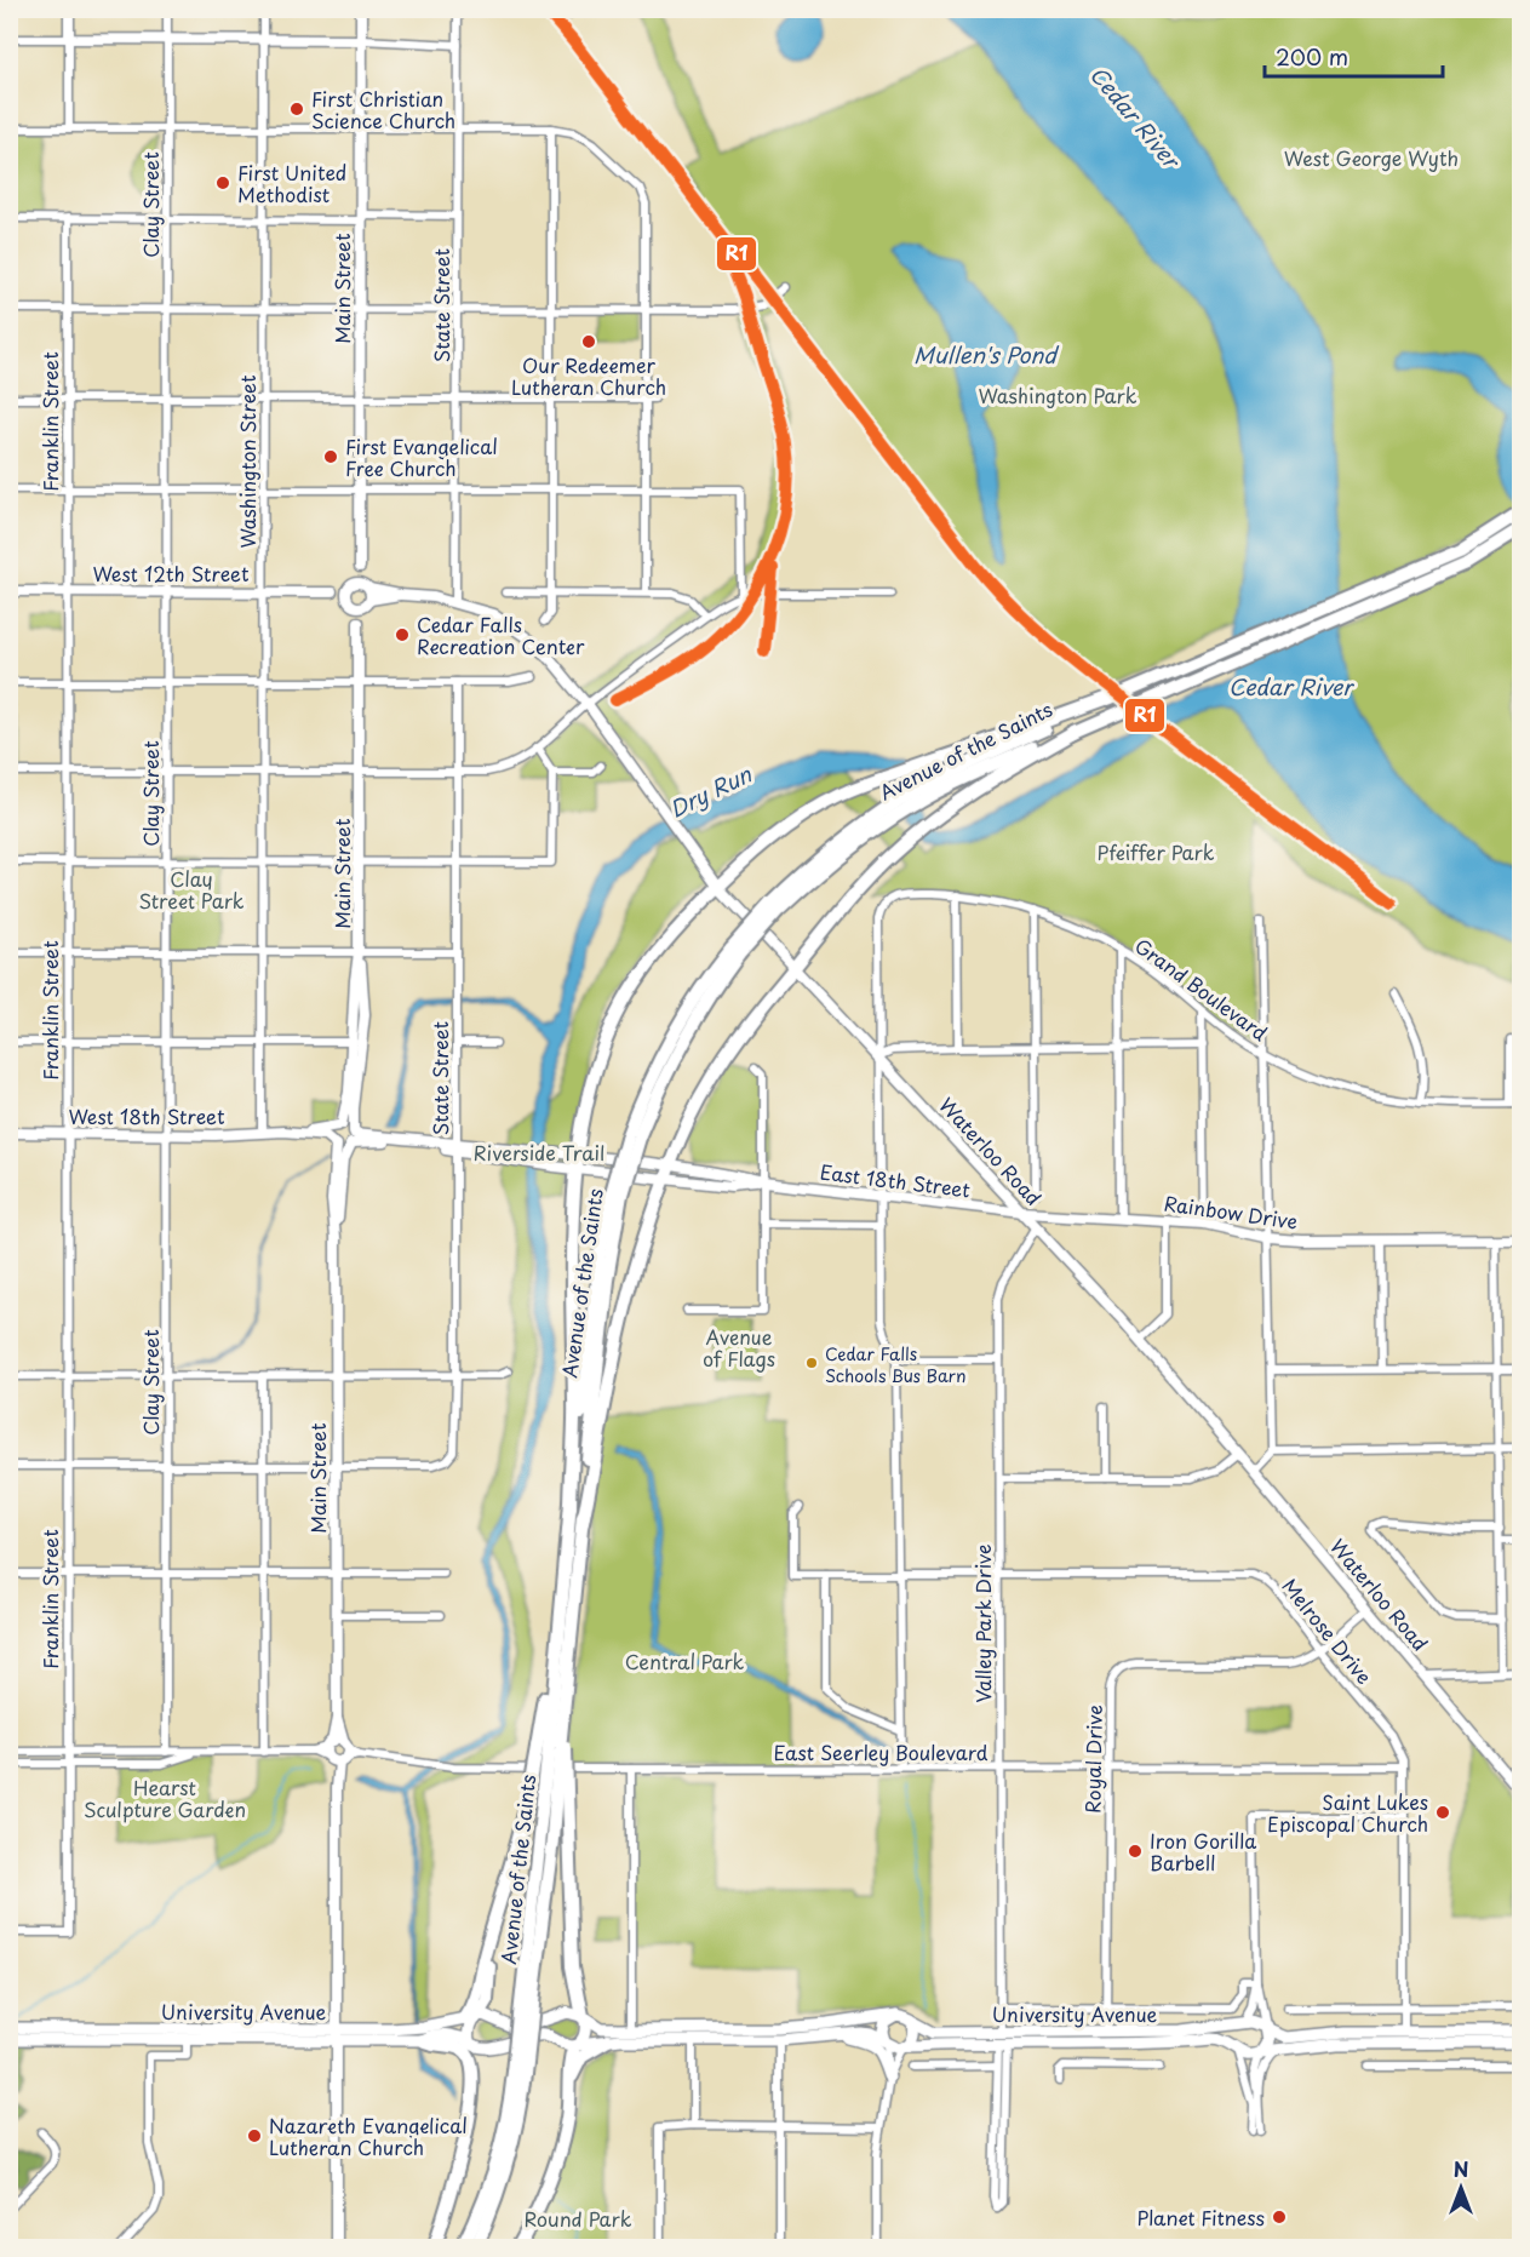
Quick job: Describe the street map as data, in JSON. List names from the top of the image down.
{
  "streets": {
    "highway": ["Avenue of the Saints"],
    "main road": [
      "Main Street",
      "West 12th Street",
      "West 18th Street",
      "Waterloo Road",
      "East 18th Street",
      "Rainbow Drive",
      "University Avenue"
    ],
    "street": [
      "Clay Street",
      "State Street",
      "Franklin Street",
      "Washington Street",
      "Grand Boulevard",
      "Valley Park Drive",
      "Melrose Drive",
      "East Seerley Boulevard",
      "Royal Drive"
    ]
  },
  "crossings": [
    ["Clay Street", "West 12th Street"],
    ["Clay Street", "West 18th Street"],
    ["Main Street", "State Street"],
    ["Main Street", "West 12th Street"],
    ["Main Street", "West 18th Street"],
    ["Main Street", "Waterloo Road"],
    ["Main Street", "East 18th Street"],
    ["Main Street", "East Seerley Boulevard"],
    ["Main Street", "University Avenue"],
    ["State Street", "Waterloo Road"],
    ["State Street", "East 18th Street"],
    ["Franklin Street", "West 12th Street"],
    ["Franklin Street", "West 18th Street"],
    ["Washington Street", "West 12th Street"],
    ["Washington Street", "West 18th Street"],
    ["West 12th Street", "Waterloo Road"],
    ["Grand Boulevard", "Waterloo Road"],
    ["West 18th Street", "East 18th Street"],
    ["Waterloo Road", "East 18th Street"],
    ["Waterloo Road", "Rainbow Drive"],
    ["Waterloo Road", "Valley Park Drive"],
    ["Waterloo Road", "Royal Drive"],
    ["East 18th Street", "Rainbow Drive"],
    ["Valley Park Drive", "Melrose Drive"],
    ["Valley Park Drive", "East Seerley Boulevard"],
    ["Valley Park Drive", "University Avenue"],
    ["Melrose Drive", "East Seerley Boulevard"],
    ["Melrose Drive", "Royal Drive"],
    ["East Seerley Boulevard", "Royal Drive"],
    ["Royal Drive", "University Avenue"]
  ],
  "water": ["Cedar River", "Mullen's Pond", "Dry Run"],
  "parks": [
    "West George Wyth",
    "Washington Park",
    "Pfeiffer Park",
    "Clay Street Park",
    "Riverside Trail",
    "Avenue of Flags",
    "Central Park",
    "Hearst Sculpture Garden",
    "Round Park"
  ],
  "places": [
    "First Christian Science Church",
    "First United Methodist",
    "Our Redeemer Lutheran Church",
    "First Evangelical Free Church",
    "Cedar Falls Recreation Center",
    "Cedar Falls Schools Bus Barn",
    "Saint Lukes Episcopal Church",
    "Iron Gorilla Barbell",
    "Nazareth Evangelical Lutheran Church",
    "Planet Fitness"
  ],
  "lines": ["transit line R1"],
  "scale_bar": "200 m",
  "north": "top"
}
